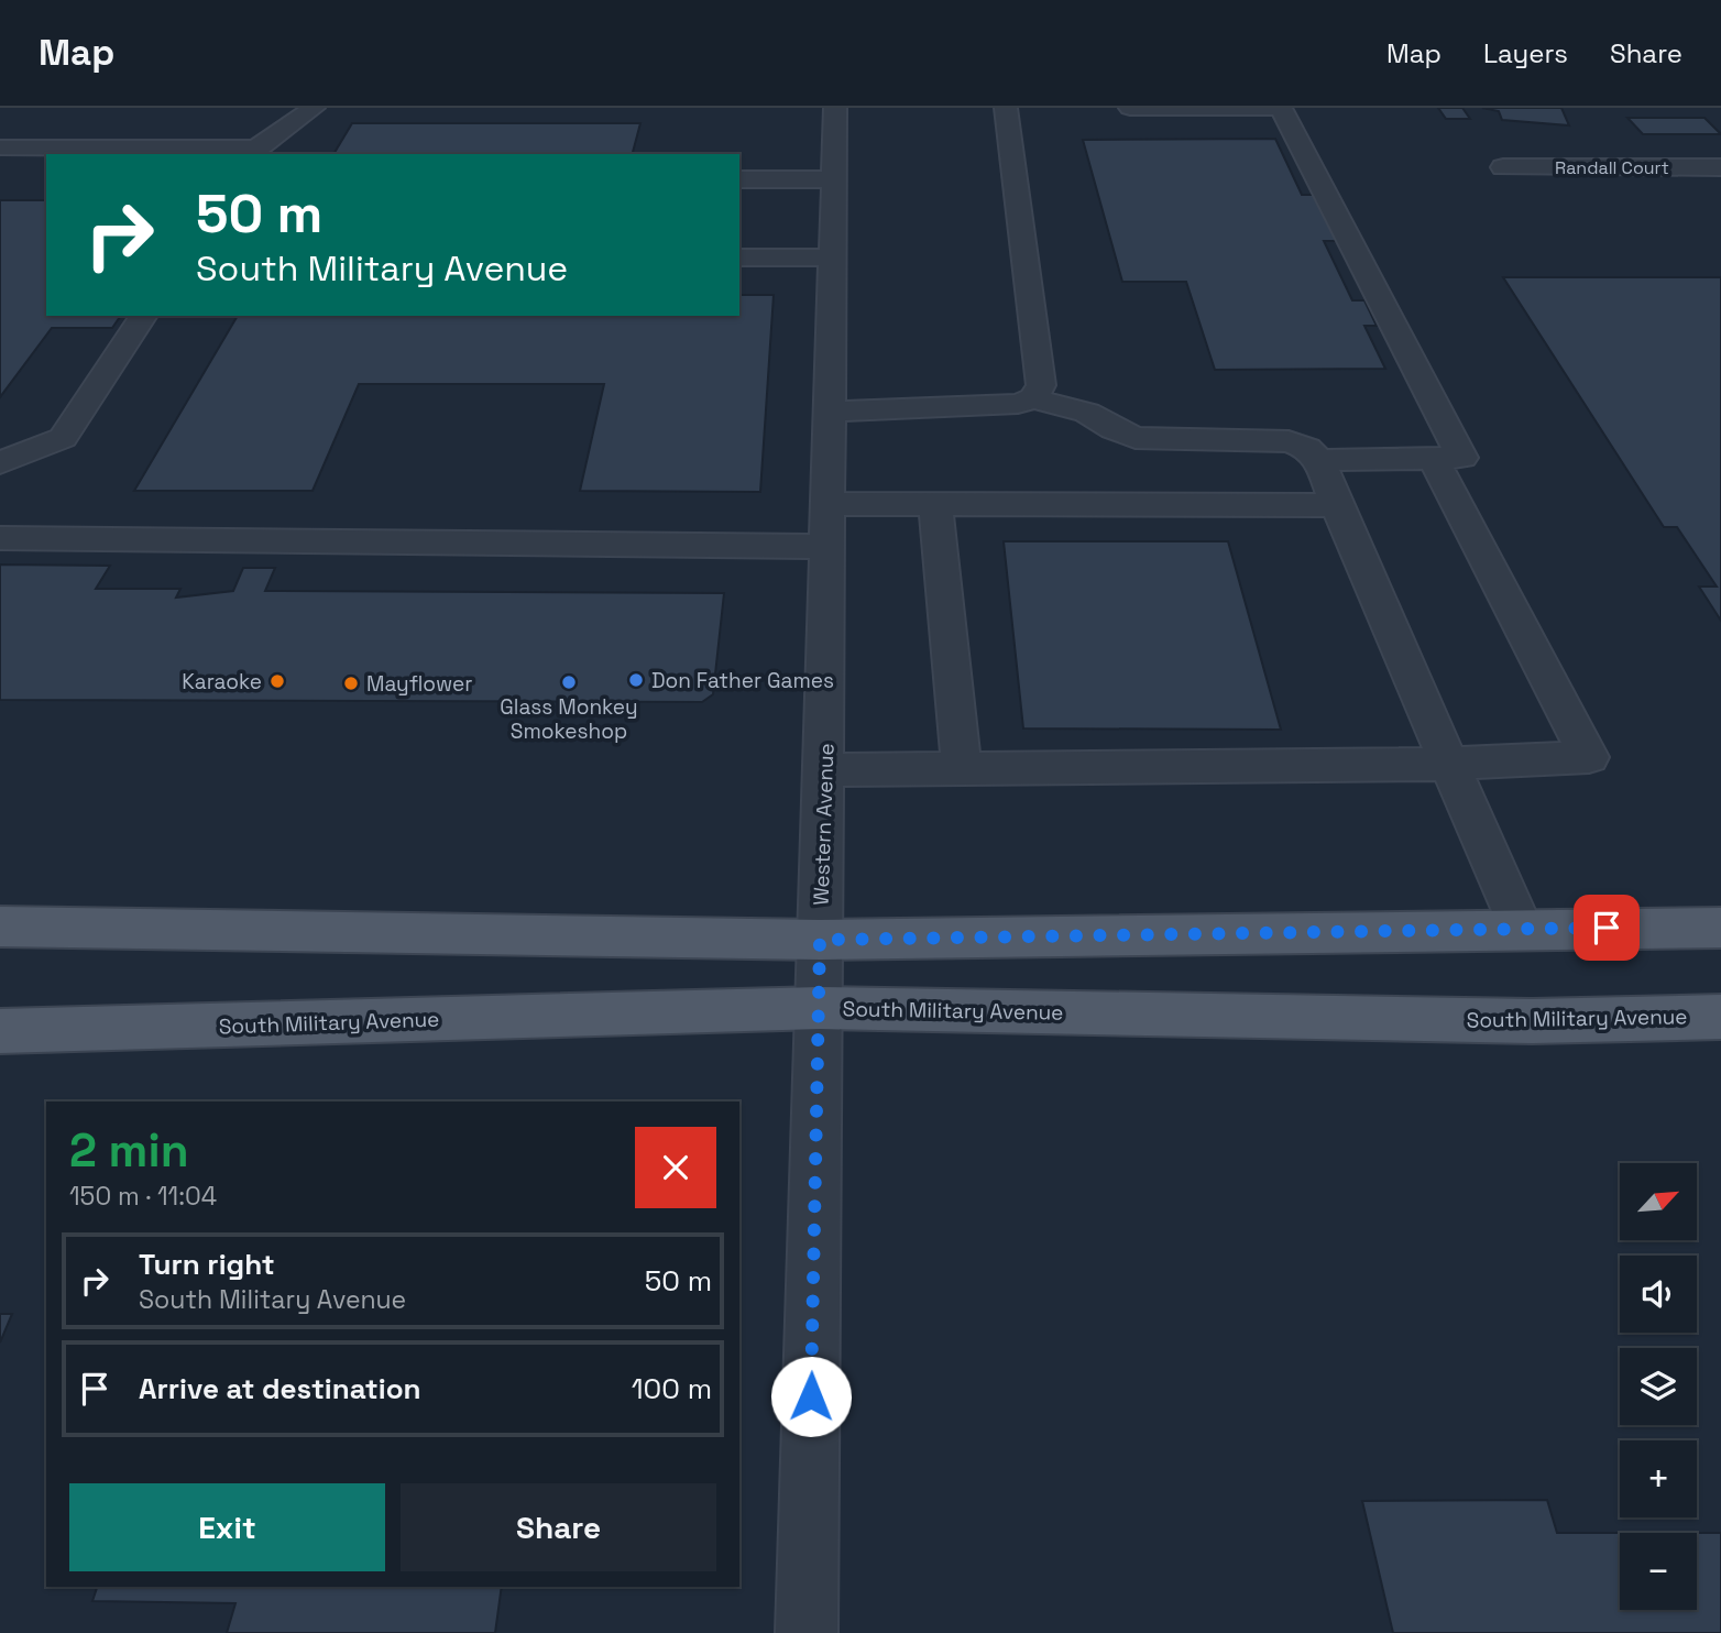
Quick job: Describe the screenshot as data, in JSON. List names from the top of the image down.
{
  "streets": {
    "main road": ["South Military Avenue"],
    "street": ["Randall Court", "Western Avenue"]
  },
  "crossings": [
    ["Western Avenue", "South Military Avenue"]
  ],
  "places": [
    "Don Father Games",
    "Karaoke",
    "Glass Monkey Smokeshop",
    "Mayflower"
  ],
  "north": "top right",
  "page": {
    "header": "Map",
    "nav": ["Map", "Layers", "Share"],
    "turn": ["50 m", "South Military Avenue"],
    "heading": ["2 min", "150 m · 11:04"],
    "map_buttons": ["+", "−"],
    "list": [
      {
        "name": "Turn right",
        "note": "South Military Avenue",
        "value": "50 m"
      },
      {
        "name": "Arrive at destination",
        "value": "100 m"
      }
    ],
    "buttons": ["Exit", "Share"]
  }
}
